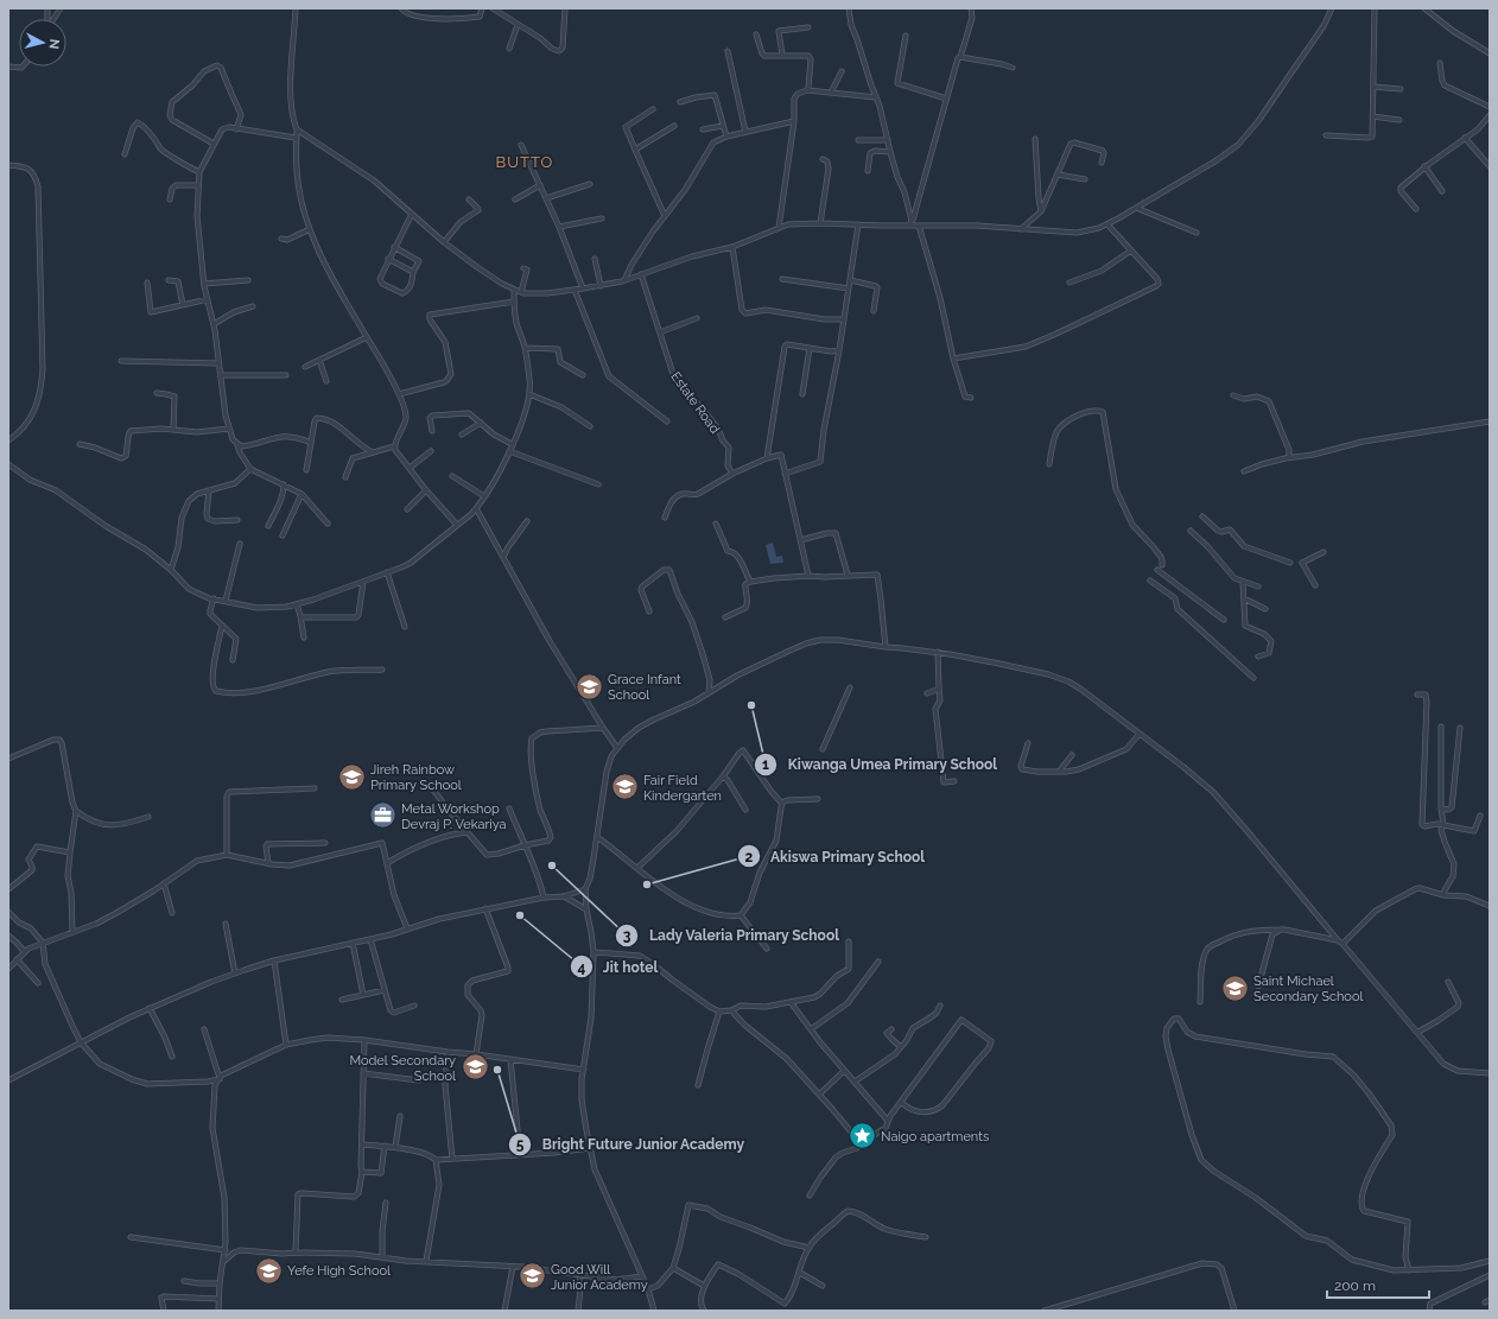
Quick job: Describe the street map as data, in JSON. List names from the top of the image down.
{
  "streets": {
    "street": ["Estate Road"]
  },
  "districts": ["BUTTO"],
  "places": {
    "school or university": [
      "Grace Infant School",
      "Jireh Rainbow Primary School",
      "Fair Field Kindergarten",
      "Saint Michael Secondary School",
      "Model Secondary School",
      "Yefe High School",
      "Good Will Junior Academy"
    ],
    "other": [
      "Kiwanga Umea Primary School",
      "Lady Valeria Primary School",
      "Akiswa Primary School",
      "Jit hotel",
      "Bright Future Junior Academy"
    ],
    "office": ["Metal Workshop Devraj P. Vekariya"],
    "place": ["Naigo apartments"]
  },
  "scale_bar": "200 m",
  "north": "right"
}
